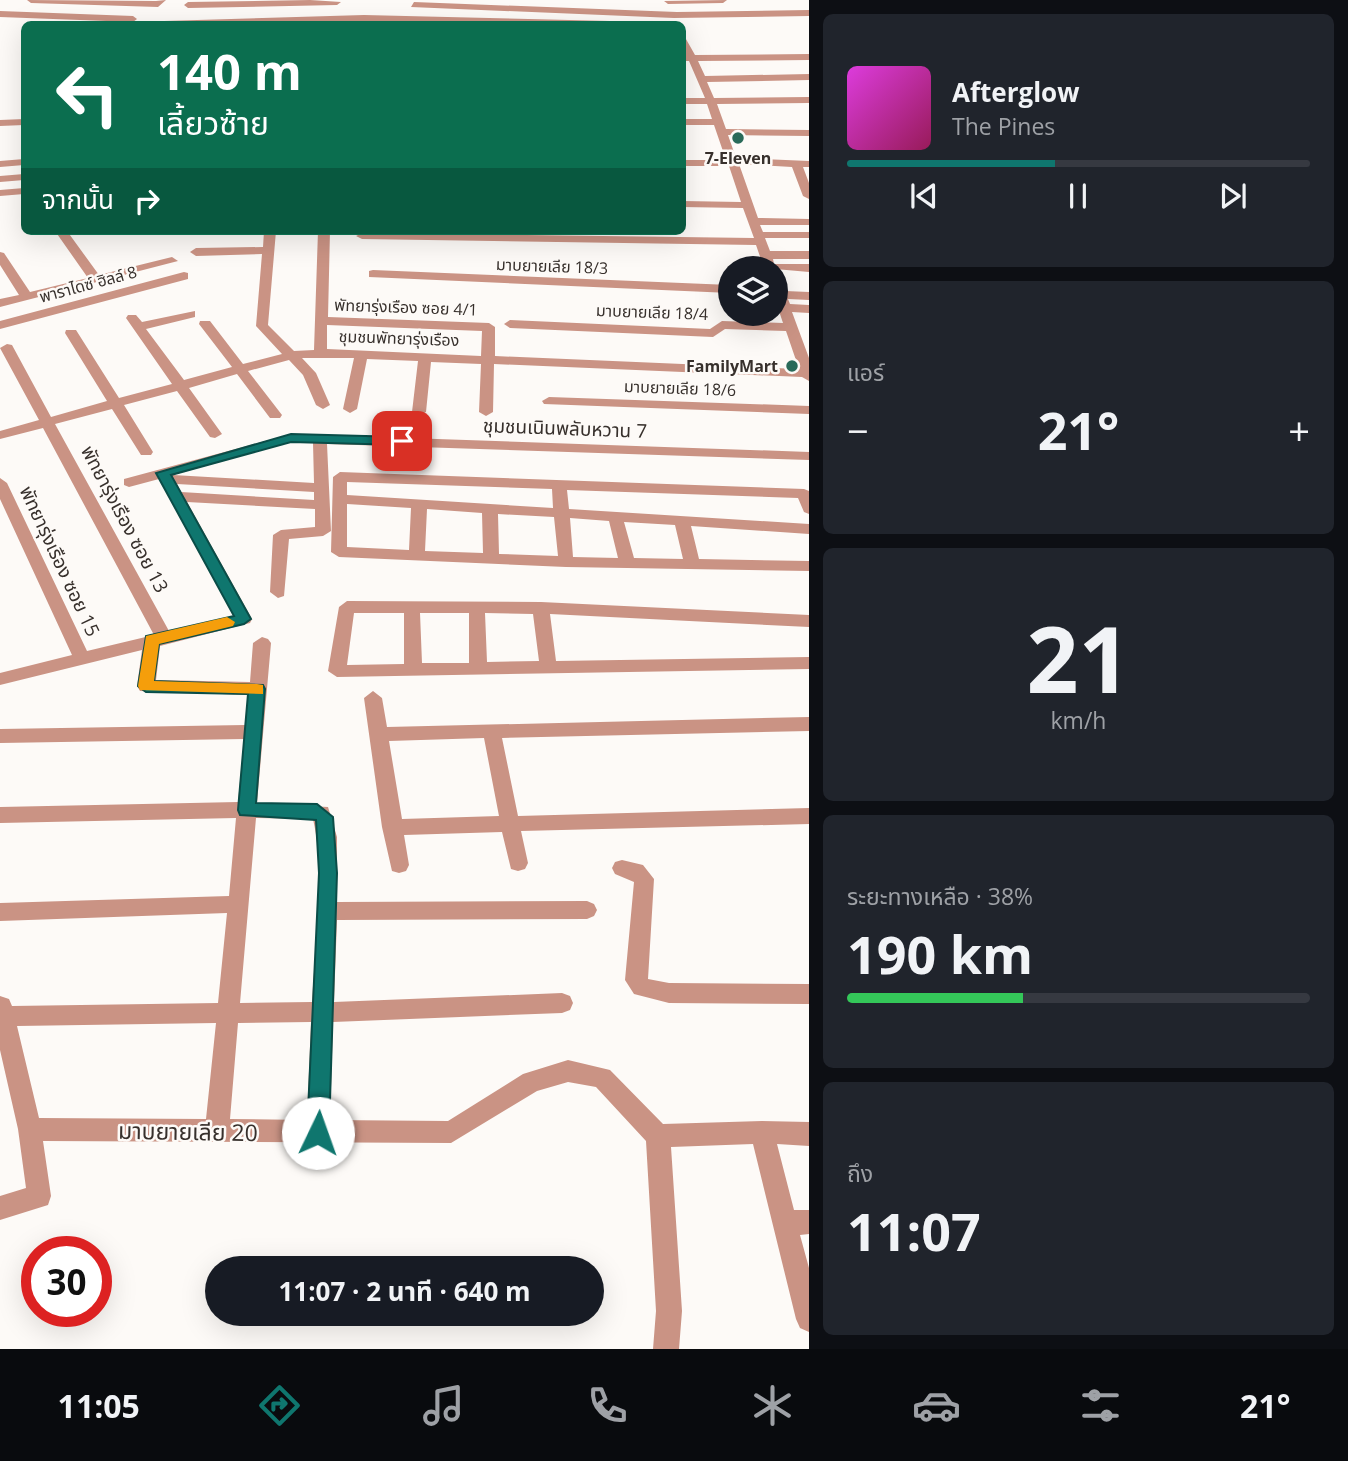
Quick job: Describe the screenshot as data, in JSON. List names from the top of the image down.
{
  "streets": {
    "street": [
      "มาบยายเลีย 18/3",
      "พาราไดซ์ ฮิลล์ 8",
      "พัทยารุ่งเรือง ซอย 4/1",
      "มาบยายเลีย 18/4",
      "ชุมชนพัทยารุ่งเรือง",
      "มาบยายเลีย 18/6",
      "ชุมชนเนินพลับหวาน 7",
      "พัทยารุ่งเรือง ซอย 13",
      "พัทยารุ่งเรือง ซอย 15",
      "มาบยายเลีย 20"
    ]
  },
  "crossings": [
    ["พัทยารุ่งเรือง ซอย 4/1", "ชุมชนพัทยารุ่งเรือง"],
    ["ชุมชนพัทยารุ่งเรือง", "พัทยารุ่งเรือง ซอย 13"]
  ],
  "places": ["7-Eleven", "FamilyMart"],
  "page": {
    "turn": ["140 m", "เลี้ยวซ้าย"],
    "song": ["Afterglow", "The Pines"],
    "then": "จากนั้น",
    "tile": [
      "แอร์",
      ["21", "km/h"],
      ["ระยะทางเหลือ · 38%", "190 km"],
      ["ถึง", "11:07"]
    ],
    "heat": ["−", "21°", "+"],
    "limit": "30",
    "trip": "11:07 · 2 นาที · 640 m",
    "tabs": ["11:05", "21°"]
  }
}
